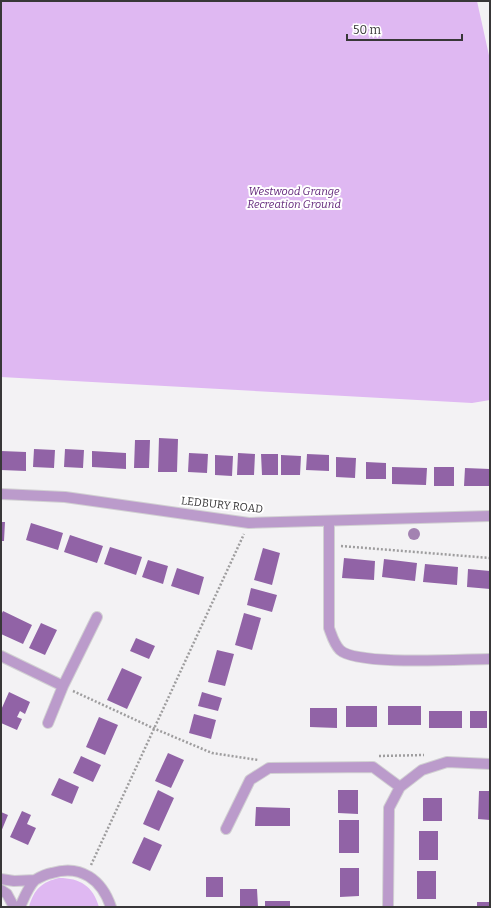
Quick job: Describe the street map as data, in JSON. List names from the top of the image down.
{
  "streets": {
    "street": ["LEDBURY ROAD"]
  },
  "parks": ["Westwood Grange Recreation Ground"],
  "scale_bar": "50 m"
}
